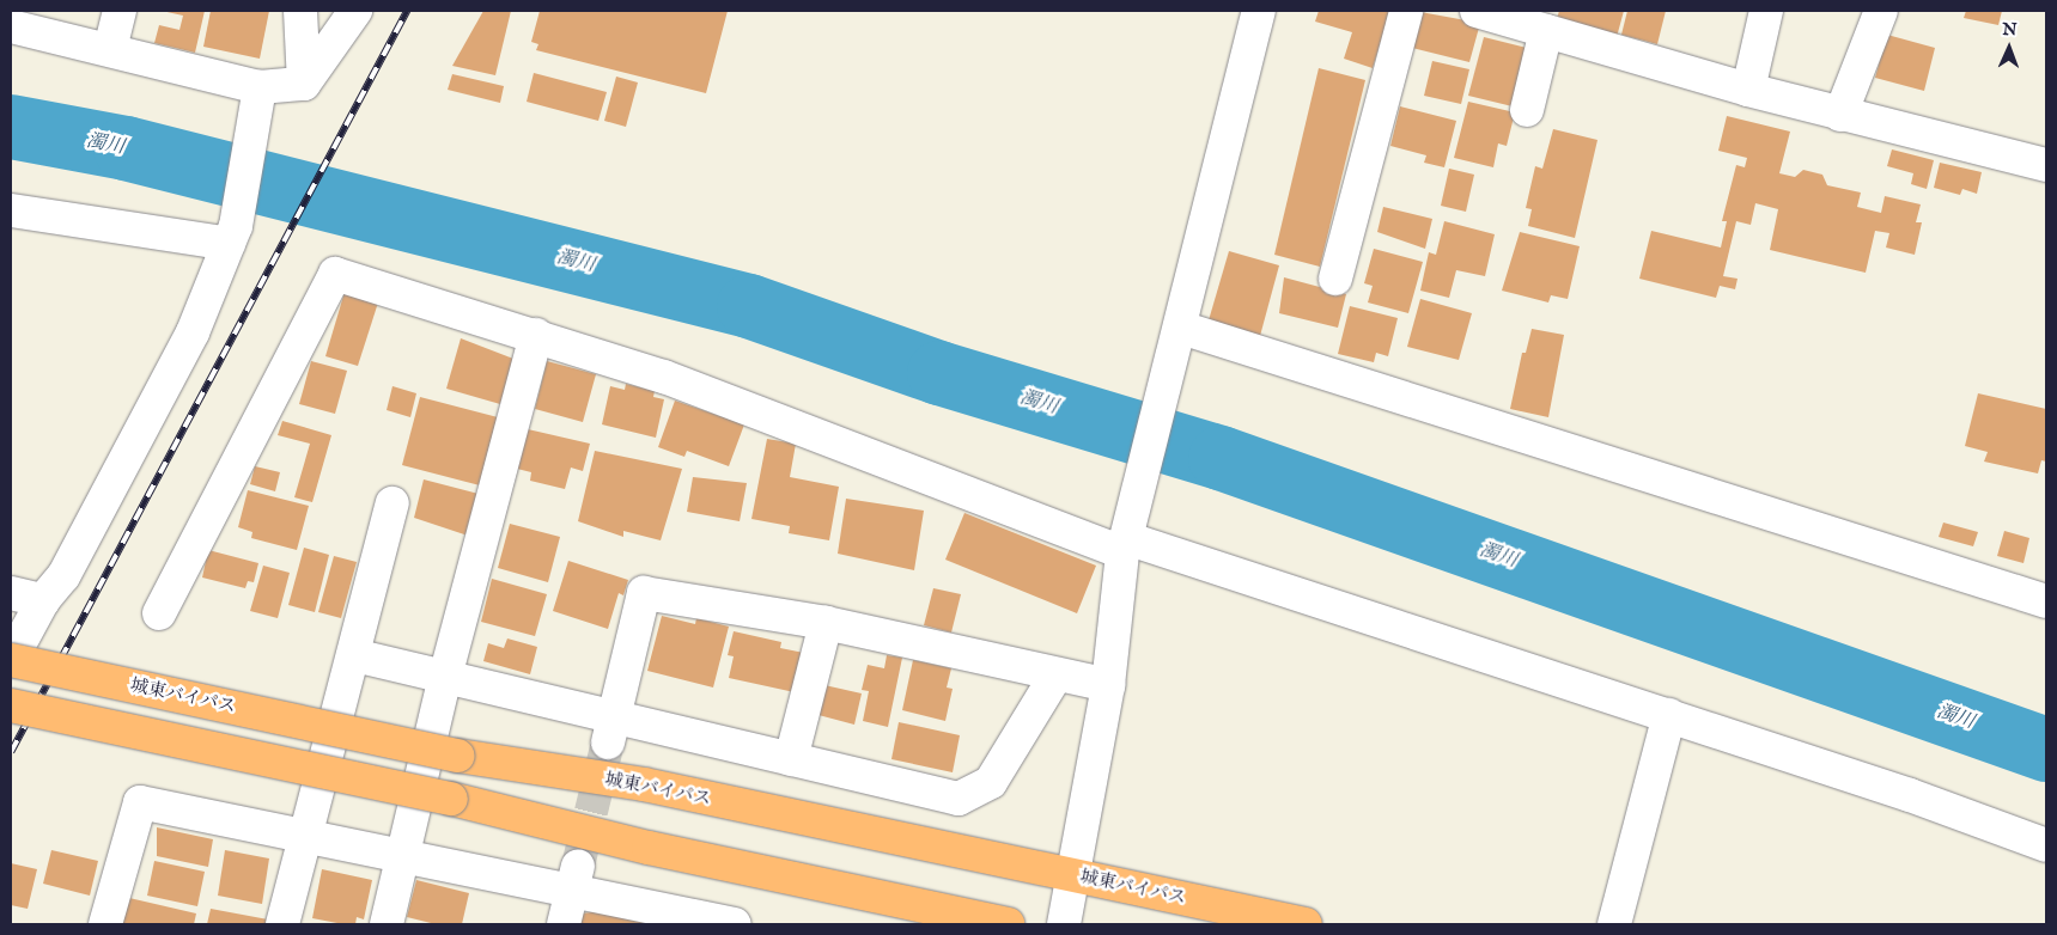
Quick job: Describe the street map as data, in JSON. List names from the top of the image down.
{
  "streets": {
    "highway": ["城東バイパス"]
  },
  "water": ["濁川"],
  "north": "top"
}
